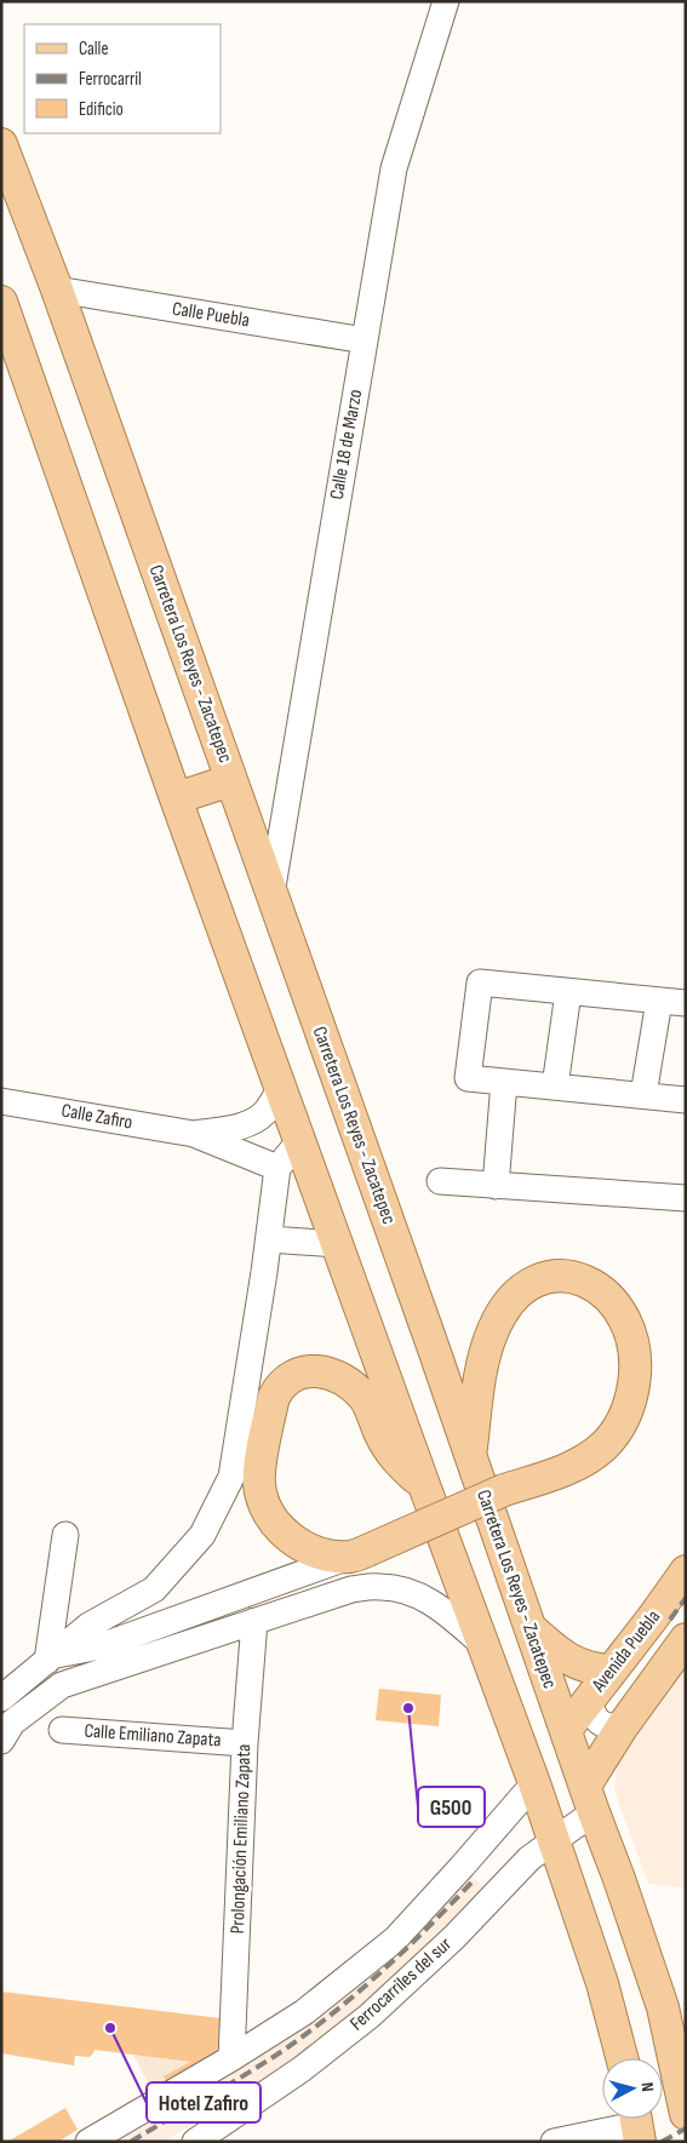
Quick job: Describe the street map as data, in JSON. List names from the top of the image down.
{
  "streets": {
    "main road": ["Carretera Los Reyes - Zacatepec", "Avenida Puebla"],
    "street": [
      "Calle Puebla",
      "Calle 18 de Marzo",
      "Calle Zafiro",
      "Calle Emiliano Zapata",
      "Prolongación Emiliano Zapata",
      "Ferrocarriles del sur"
    ]
  },
  "crossings": [
    ["Calle Puebla", "Calle 18 de Marzo"],
    ["Calle Puebla", "Carretera Los Reyes - Zacatepec"],
    ["Calle 18 de Marzo", "Carretera Los Reyes - Zacatepec"],
    ["Carretera Los Reyes - Zacatepec", "Avenida Puebla"],
    ["Carretera Los Reyes - Zacatepec", "Ferrocarriles del sur"],
    ["Calle Emiliano Zapata", "Prolongación Emiliano Zapata"]
  ],
  "places": ["G500", "Hotel Zafiro"],
  "legend": ["Calle", "Ferrocarril", "Edificio"],
  "north": "right"
}
